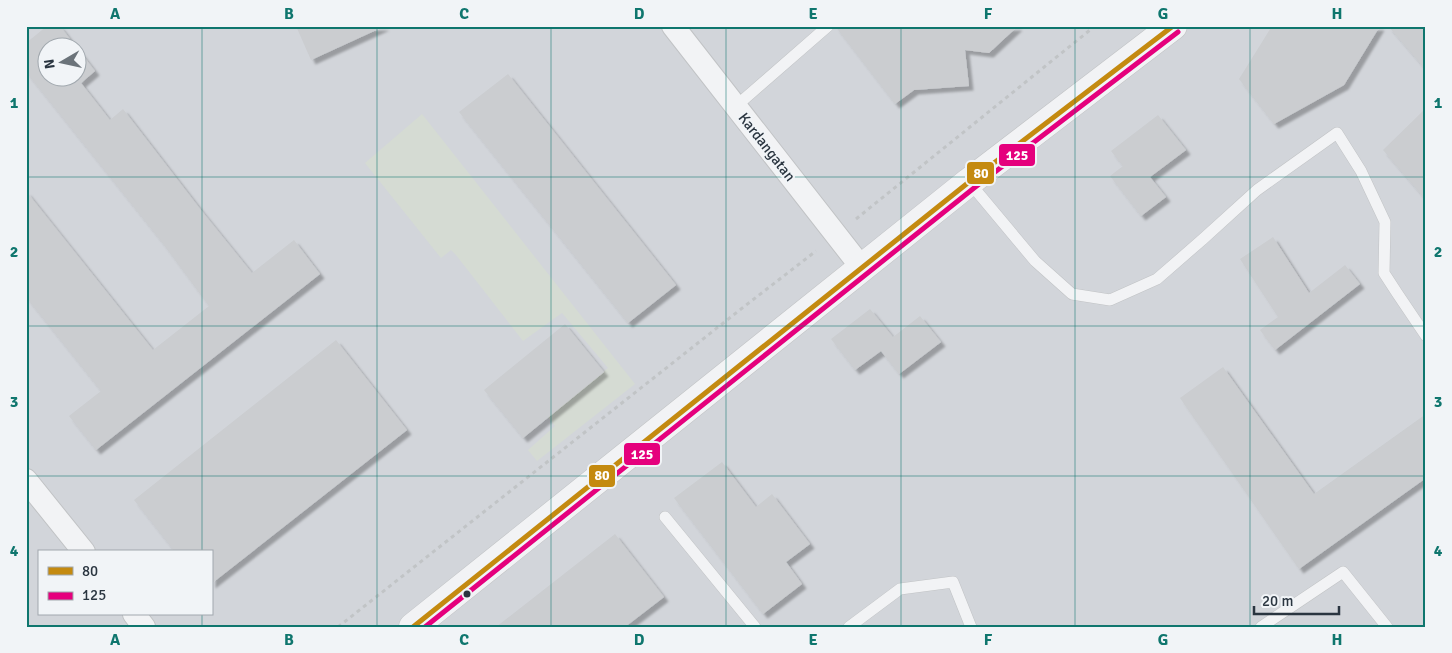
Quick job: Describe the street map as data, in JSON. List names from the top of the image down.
{
  "streets": {
    "street": ["Kardangatan"]
  },
  "lines": ["transit line 80", "transit line 125"],
  "legend": ["80", "125"],
  "scale_bar": "20 m",
  "north": "left",
  "grid": {
    "columns": [
      "A",
      "B",
      "C",
      "D",
      "E",
      "F",
      "G",
      "H"
    ],
    "rows": [
      "1",
      "2",
      "3",
      "4"
    ]
  }
}
